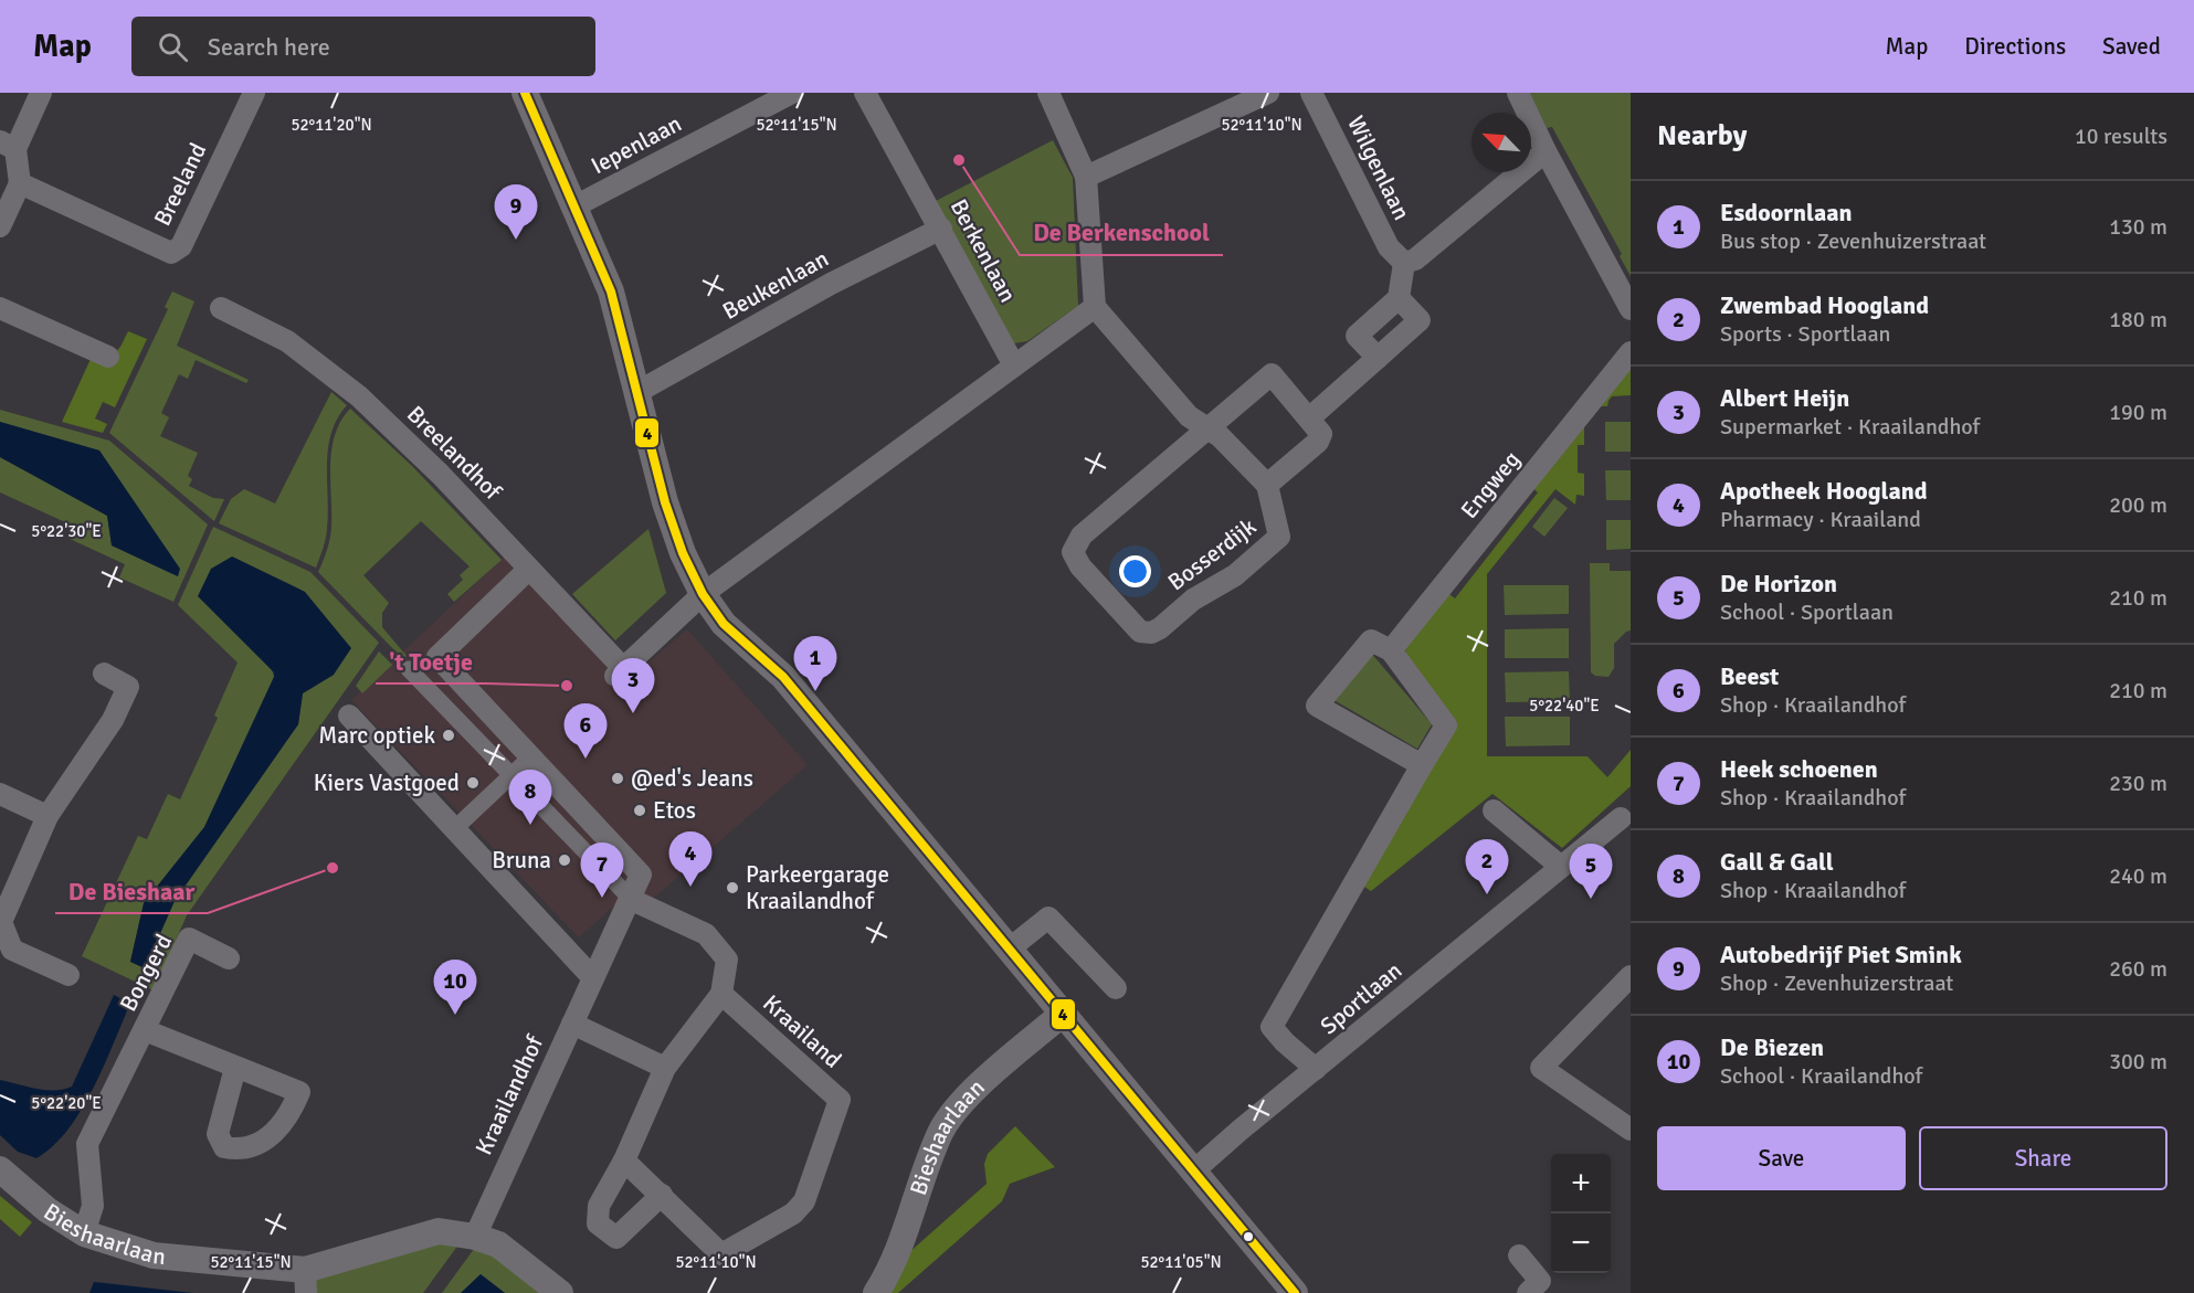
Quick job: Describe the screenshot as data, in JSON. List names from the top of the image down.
{
  "streets": {
    "street": [
      "Iepenlaan",
      "Wilgenlaan",
      "Breeland",
      "Berkenlaan",
      "Beukenlaan",
      "Breelandhof",
      "Engweg",
      "Bosserdijk",
      "Bongerd",
      "Sportlaan",
      "Kraailand",
      "Kraailandhof",
      "Bieshaarlaan"
    ]
  },
  "crossings": [
    ["Berkenlaan", "Beukenlaan"],
    ["Bongerd", "Bieshaarlaan"],
    ["Kraailandhof", "Bieshaarlaan"]
  ],
  "places": [
    "De Berkenschool",
    "'t Toetje",
    "Marc optiek",
    "@ed's Jeans",
    "Kiers Vastgoed",
    "Etos",
    "Bruna",
    "De Bieshaar",
    "Parkeergarage Kraailandhof"
  ],
  "lines": ["transit line 4"],
  "north": "top left",
  "page": {
    "header": "Map",
    "search": "Search here",
    "nav": ["Map", "Directions", "Saved"],
    "heading": ["Nearby", "10 results"],
    "list": [
      {
        "mark": "1",
        "name": "Esdoornlaan",
        "note": "Bus stop · Zevenhuizerstraat",
        "value": "130 m"
      },
      {
        "mark": "2",
        "name": "Zwembad Hoogland",
        "note": "Sports · Sportlaan",
        "value": "180 m"
      },
      {
        "mark": "3",
        "name": "Albert Heijn",
        "note": "Supermarket · Kraailandhof",
        "value": "190 m"
      },
      {
        "mark": "4",
        "name": "Apotheek Hoogland",
        "note": "Pharmacy · Kraailand",
        "value": "200 m"
      },
      {
        "mark": "5",
        "name": "De Horizon",
        "note": "School · Sportlaan",
        "value": "210 m"
      },
      {
        "mark": "6",
        "name": "Beest",
        "note": "Shop · Kraailandhof",
        "value": "210 m"
      },
      {
        "mark": "7",
        "name": "Heek schoenen",
        "note": "Shop · Kraailandhof",
        "value": "230 m"
      },
      {
        "mark": "8",
        "name": "Gall & Gall",
        "note": "Shop · Kraailandhof",
        "value": "240 m"
      },
      {
        "mark": "9",
        "name": "Autobedrijf Piet Smink",
        "note": "Shop · Zevenhuizerstraat",
        "value": "260 m"
      },
      {
        "mark": "10",
        "name": "De Biezen",
        "note": "School · Kraailandhof",
        "value": "300 m"
      }
    ],
    "pins": [
      "9",
      "1",
      "3",
      "6",
      "8",
      "4",
      "2",
      "7",
      "5",
      "10"
    ],
    "buttons": ["Save", "Share"],
    "map_buttons": ["+", "−"]
  },
  "coordinates": [
    "52°11'20\"N",
    "52°11'15\"N",
    "52°11'10\"N",
    "5°22'30\"E",
    "5°22'40\"E",
    "5°22'20\"E",
    "52°11'05\"N"
  ]
}
